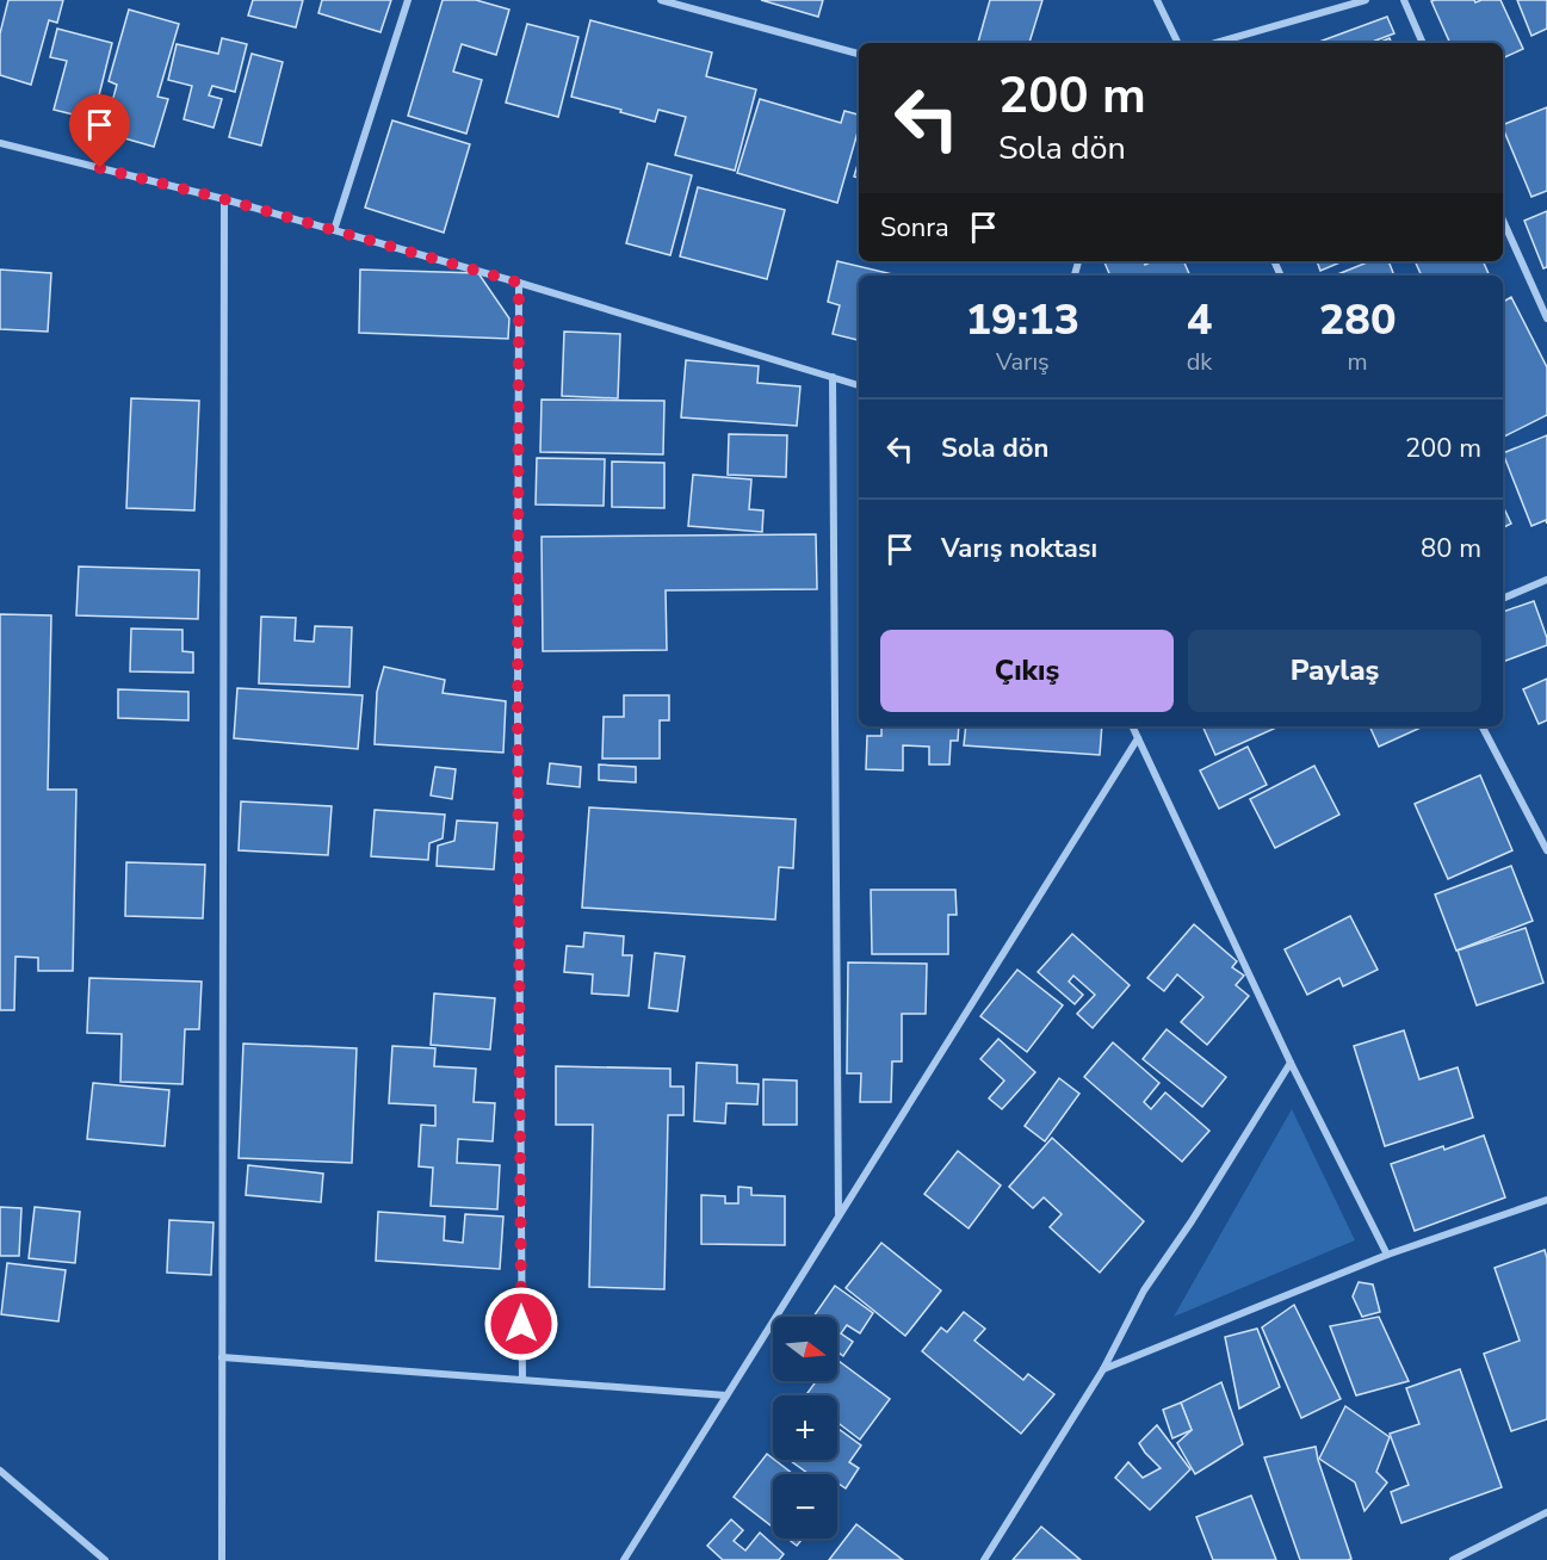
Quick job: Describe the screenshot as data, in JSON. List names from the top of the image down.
{
  "north": "right",
  "page": {
    "turn": ["200 m", "Sola dön"],
    "then": "Sonra",
    "eta": [
      "19:13",
      "Varış",
      "4",
      "dk",
      "280",
      "m"
    ],
    "list": [
      {
        "name": "Sola dön",
        "value": "200 m"
      },
      {
        "name": "Varış noktası",
        "value": "80 m"
      }
    ],
    "buttons": ["Çıkış", "Paylaş"],
    "map_buttons": ["+", "−"]
  }
}
